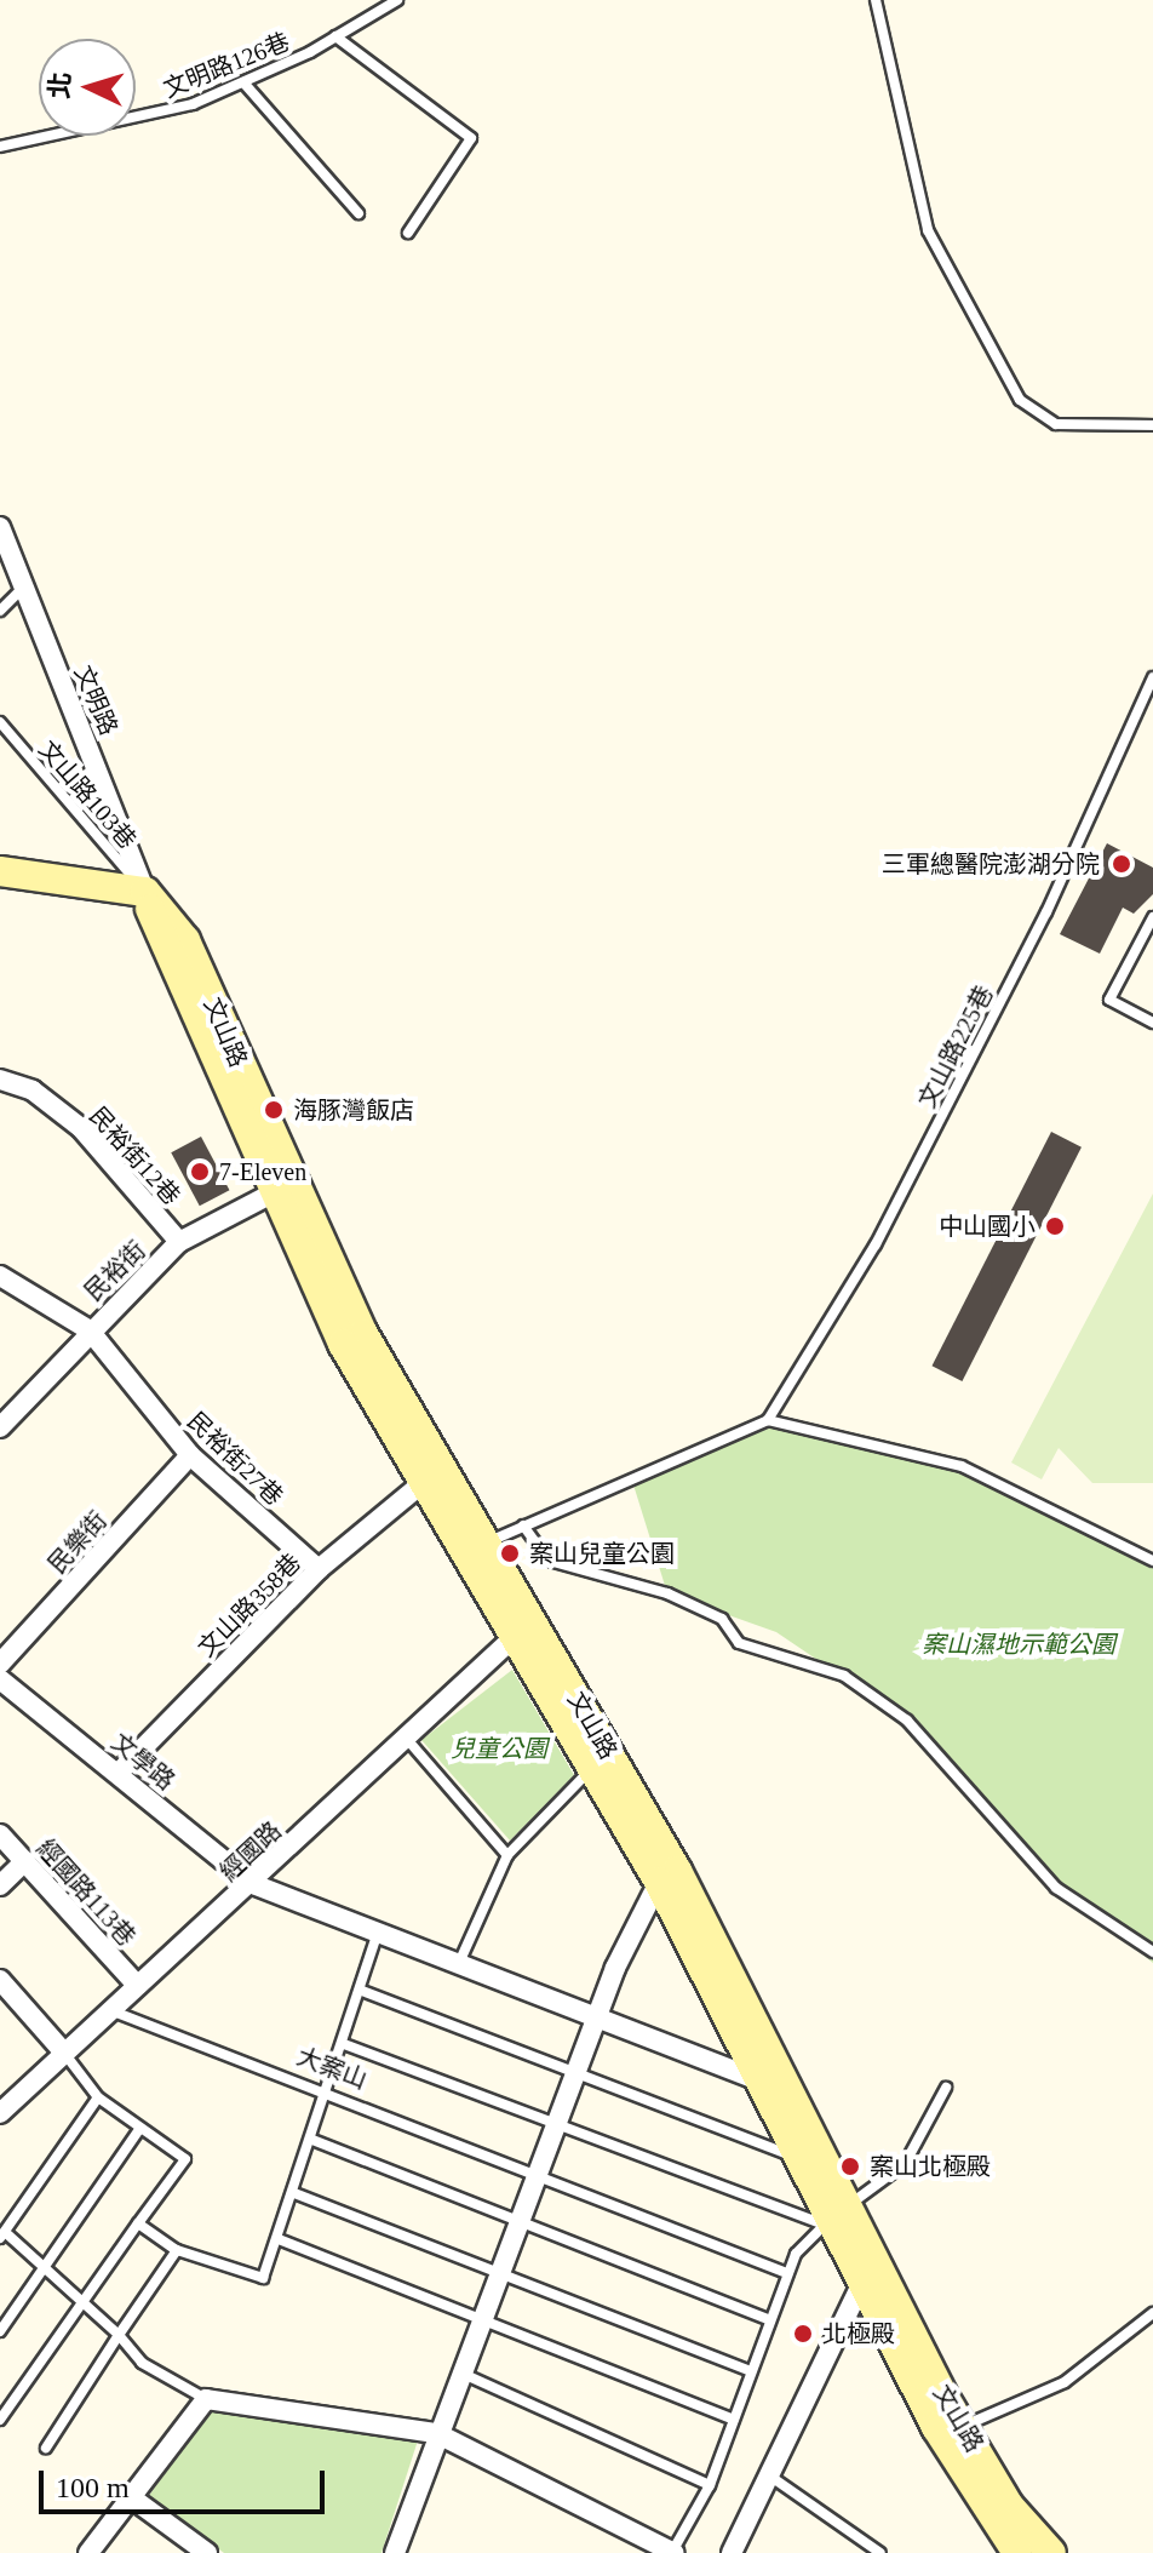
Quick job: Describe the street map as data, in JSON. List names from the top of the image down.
{
  "streets": {
    "main road": ["文山路"],
    "street": [
      "文明路",
      "民裕街12巷",
      "民裕街",
      "民裕街27巷",
      "民樂街",
      "文山路358巷",
      "文學路",
      "經國路",
      "經國路113巷"
    ],
    "lane": [
      "文明路126巷",
      "文山路103巷",
      "文山路225巷",
      "大案山"
    ]
  },
  "crossings": [
    ["文明路", "文山路103巷"],
    ["文明路", "文山路"],
    ["文山路103巷", "文山路"],
    ["文山路", "民裕街"],
    ["文山路", "文山路358巷"],
    ["文山路", "經國路"],
    ["民裕街12巷", "民裕街"],
    ["民裕街", "民裕街27巷"],
    ["民裕街27巷", "民樂街"],
    ["民裕街27巷", "文山路358巷"],
    ["文山路358巷", "文學路"],
    ["文學路", "經國路"],
    ["經國路", "經國路113巷"],
    ["經國路", "大案山"]
  ],
  "parks": ["案山濕地示範公園", "兒童公園"],
  "places": [
    "三軍總醫院澎湖分院",
    "海豚灣飯店",
    "7-Eleven",
    "中山國小",
    "案山兒童公園",
    "案山北極殿",
    "北極殿"
  ],
  "scale_bar": "100 m",
  "north": "left"
}
